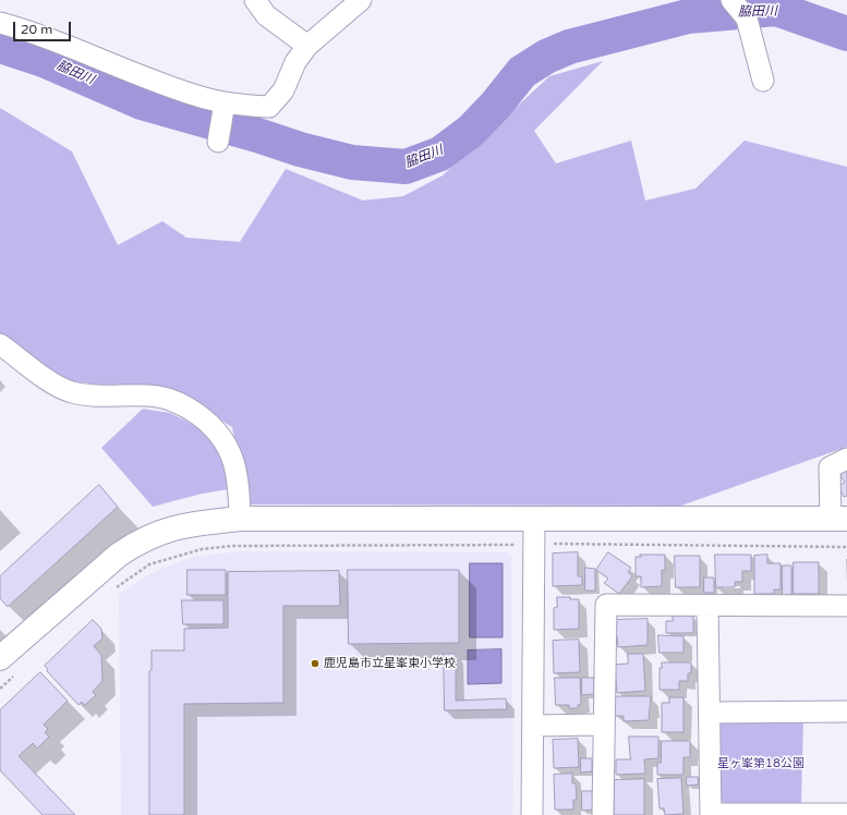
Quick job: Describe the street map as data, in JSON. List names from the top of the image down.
{
  "water": ["脇田川"],
  "parks": ["星ヶ峯第18公園"],
  "places": ["鹿児島市立星峯東小学校"],
  "scale_bar": "20 m"
}
